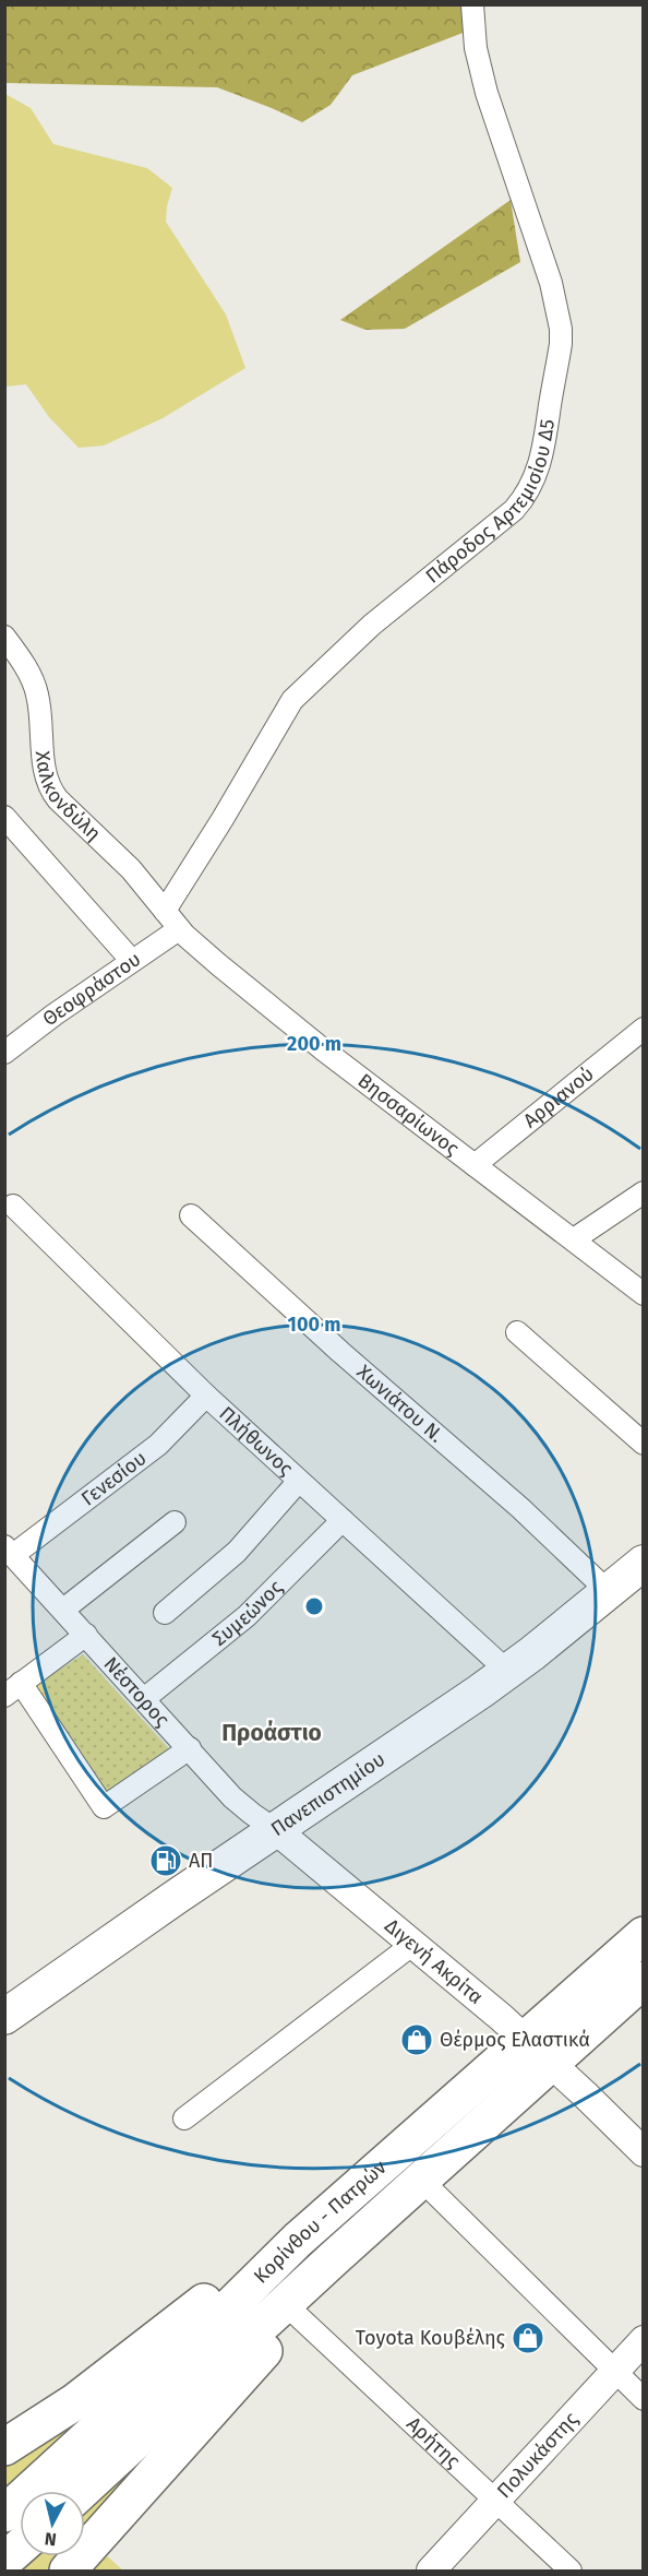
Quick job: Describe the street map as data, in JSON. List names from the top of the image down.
{
  "streets": {
    "highway": ["Κορίνθου - Πατρών"],
    "main road": ["Πανεπιστημίου"],
    "street": [
      "Πάροδος Αρτεμισίου Δ5",
      "Χαλκονδύλη",
      "Θεοφράστου",
      "Αρριανού",
      "Βησσαρίωνος",
      "Χωνιάτου Ν.",
      "Πλήθωνος",
      "Γενεσίου",
      "Συμεώνος",
      "Νέστορος",
      "Διγενή Ακρίτα",
      "Αρήτης",
      "Πολυκάστης"
    ]
  },
  "crossings": [
    ["Πάροδος Αρτεμισίου Δ5", "Χαλκονδύλη"],
    ["Χαλκονδύλη", "Θεοφράστου"],
    ["Χαλκονδύλη", "Βησσαρίωνος"],
    ["Θεοφράστου", "Βησσαρίωνος"],
    ["Αρριανού", "Βησσαρίωνος"],
    ["Χωνιάτου Ν.", "Πανεπιστημίου"],
    ["Πλήθωνος", "Γενεσίου"],
    ["Πλήθωνος", "Συμεώνος"],
    ["Πλήθωνος", "Πανεπιστημίου"],
    ["Γενεσίου", "Νέστορος"],
    ["Συμεώνος", "Νέστορος"],
    ["Νέστορος", "Πανεπιστημίου"],
    ["Νέστορος", "Διγενή Ακρίτα"],
    ["Πανεπιστημίου", "Διγενή Ακρίτα"],
    ["Διγενή Ακρίτα", "Κορίνθου - Πατρών"],
    ["Αρήτης", "Πολυκάστης"]
  ],
  "districts": ["Προάστιο"],
  "places": {
    "fuel station": ["ΑΠ"],
    "shop": ["Θέρμος Ελαστικά", "Toyota Κουβέλης"]
  },
  "north": "bottom",
  "rings": ["200 m", "100 m"]
}
